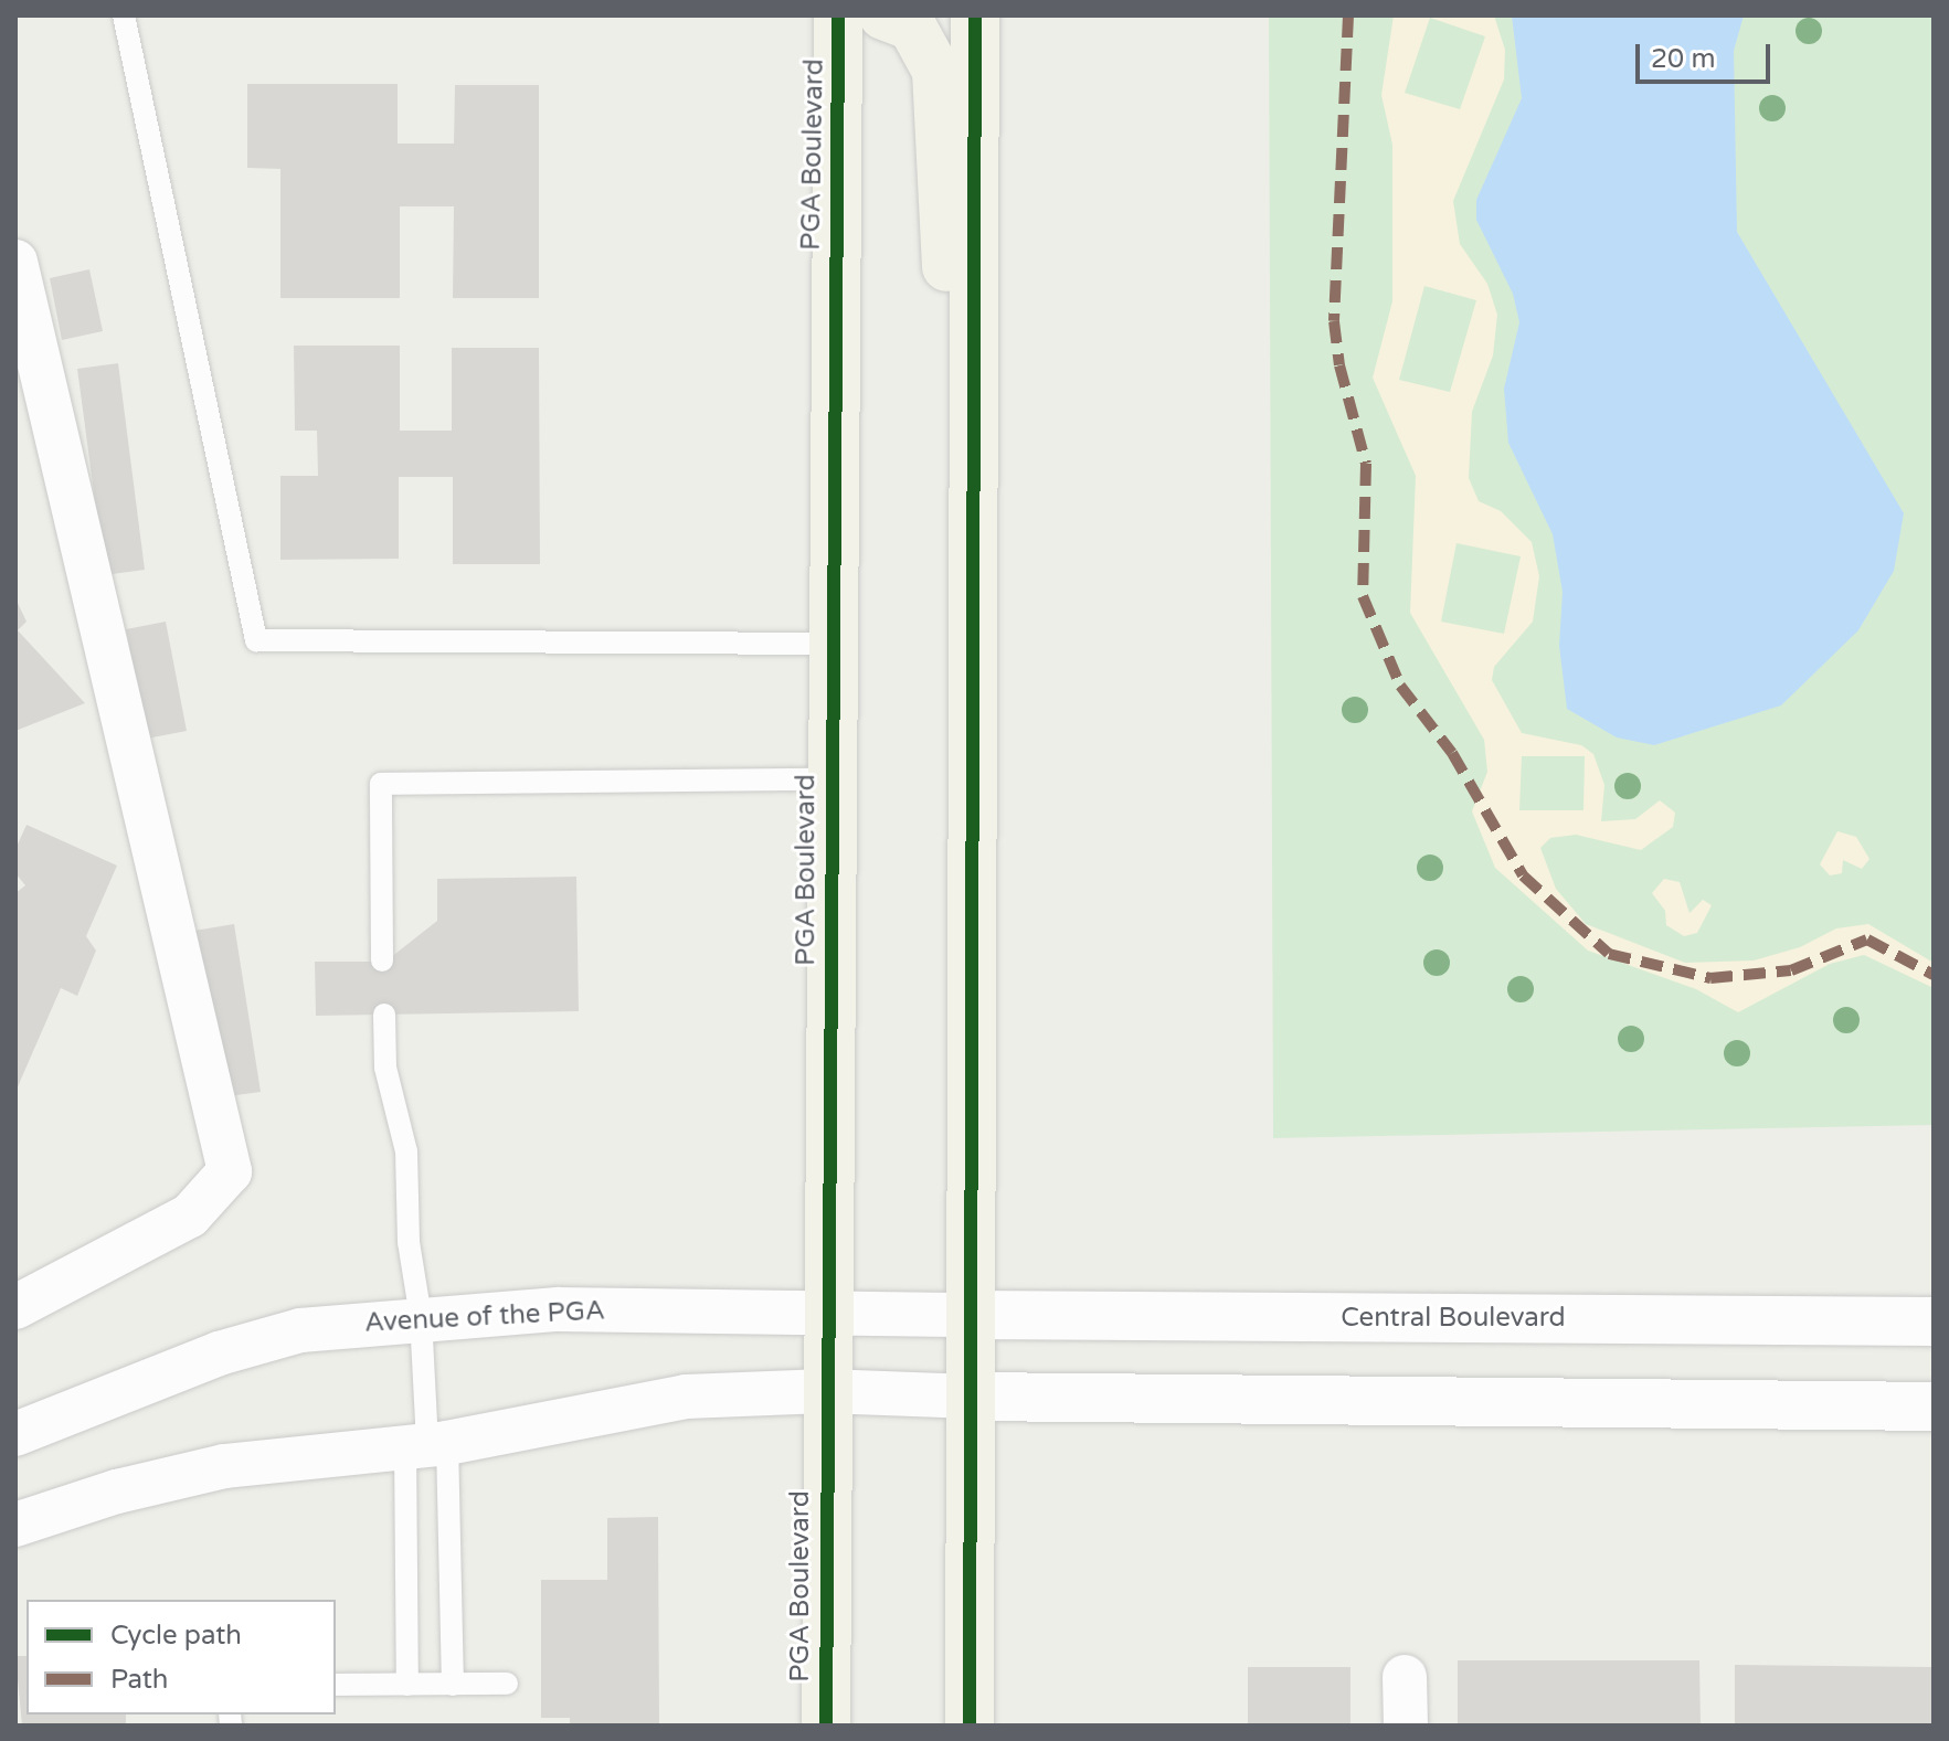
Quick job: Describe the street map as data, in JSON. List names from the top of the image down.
{
  "streets": {
    "main road": ["PGA Boulevard"],
    "street": ["Avenue of the PGA", "Central Boulevard"]
  },
  "crossings": [
    ["PGA Boulevard", "Avenue of the PGA"],
    ["Avenue of the PGA", "Central Boulevard"]
  ],
  "legend": ["Cycle path", "Path"],
  "scale_bar": "20 m"
}
